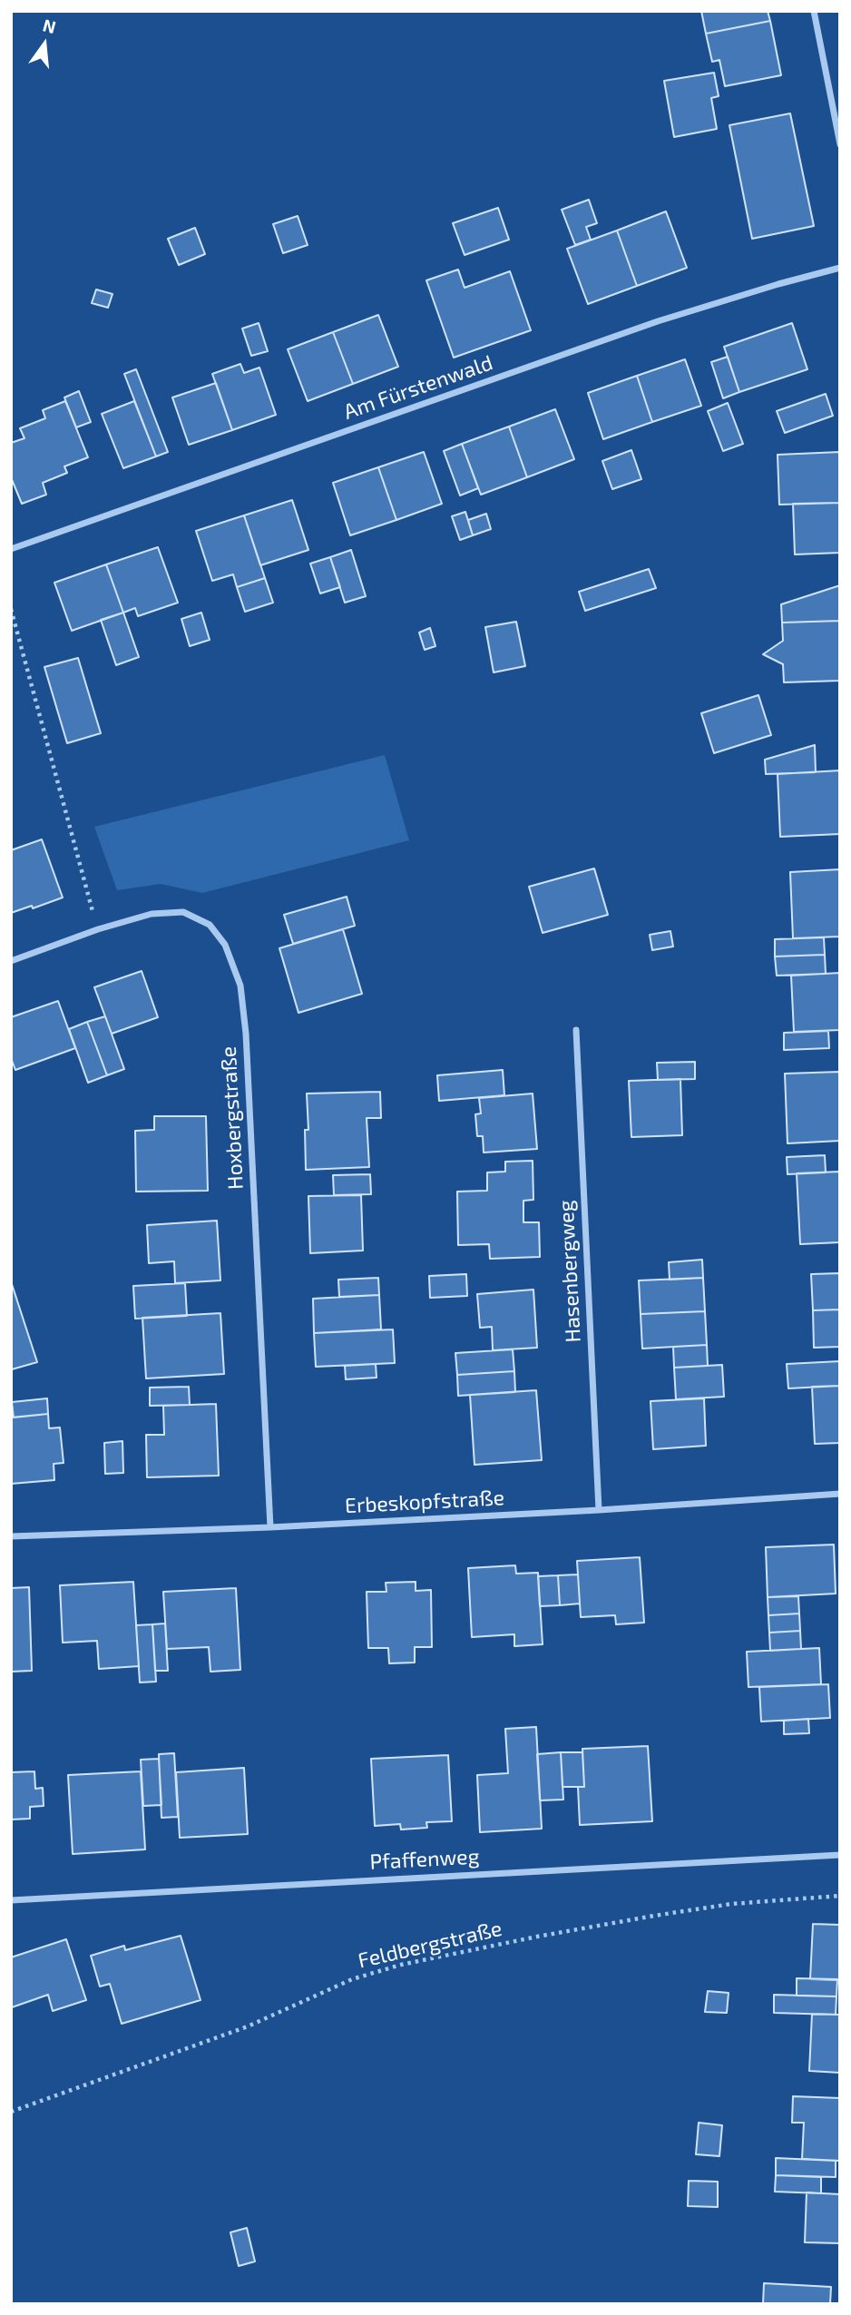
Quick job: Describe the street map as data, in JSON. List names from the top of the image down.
{
  "streets": {
    "street": [
      "Am Fürstenwald",
      "Hoxbergstraße",
      "Hasenbergweg",
      "Erbeskopfstraße",
      "Pfaffenweg"
    ],
    "path": ["Feldbergstraße"]
  },
  "crossings": [
    ["Hoxbergstraße", "Erbeskopfstraße"],
    ["Hasenbergweg", "Erbeskopfstraße"]
  ],
  "north": "top"
}
